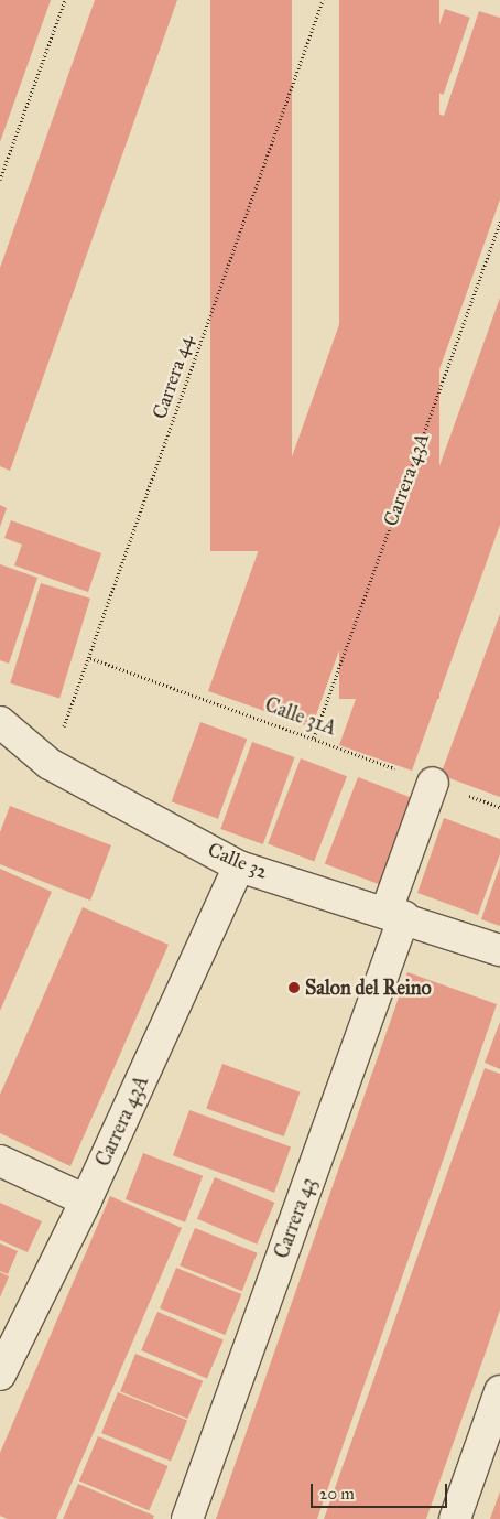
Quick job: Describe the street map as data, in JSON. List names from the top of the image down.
{
  "streets": {
    "street": ["Carrera 43A", "Calle 32", "Carrera 43"],
    "path": ["Carrera 44", "Calle 31A"]
  },
  "crossings": [
    ["Carrera 44", "Calle 31A"],
    ["Carrera 44", "Calle 32"],
    ["Carrera 43A", "Calle 31A"],
    ["Carrera 43A", "Calle 32"],
    ["Calle 31A", "Carrera 43"],
    ["Calle 32", "Carrera 43"]
  ],
  "places": ["Salon del Reino"],
  "scale_bar": "20 m"
}
